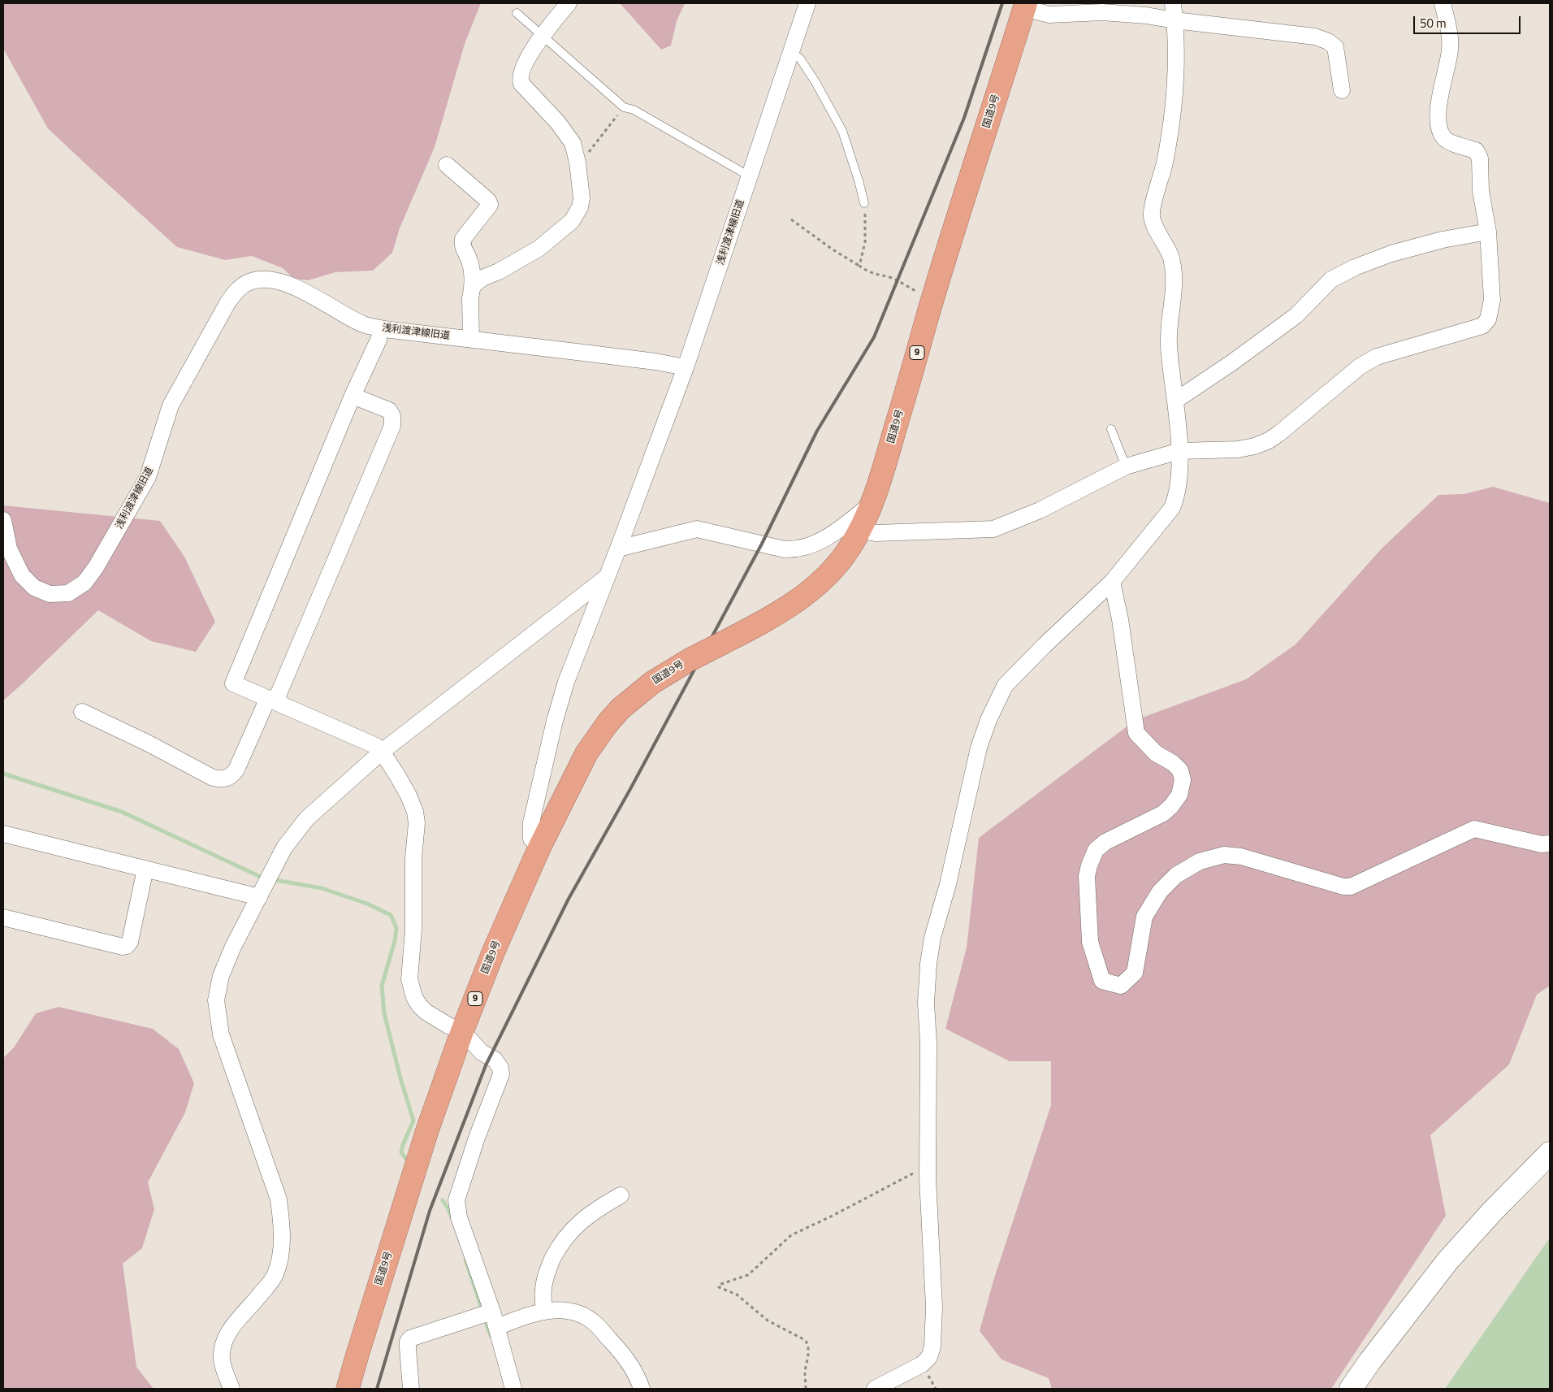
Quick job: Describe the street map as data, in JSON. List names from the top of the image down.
{
  "streets": {
    "highway": ["国道9号", "9"],
    "street": ["浅利渡津線旧道"]
  },
  "scale_bar": "50 m"
}
